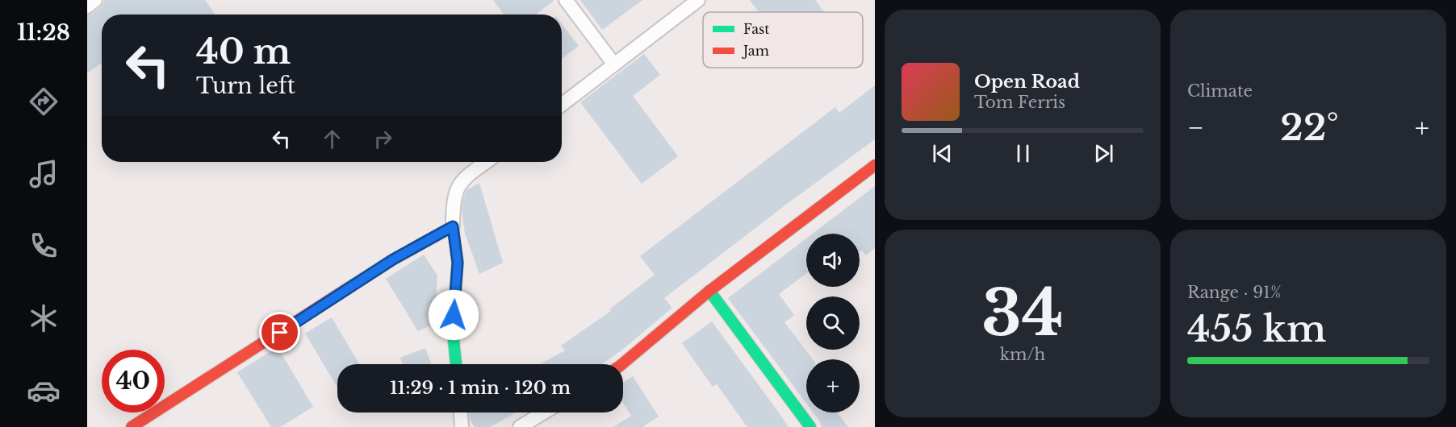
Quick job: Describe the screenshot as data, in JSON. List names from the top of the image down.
{
  "legend": ["Fast", "Jam"],
  "page": {
    "tabs": "11:28",
    "tile": [
      "Climate",
      ["34", "km/h"],
      ["Range · 91%", "455 km"]
    ],
    "turn": ["40 m", "Turn left"],
    "song": ["Open Road", "Tom Ferris"],
    "heat": ["−", "22°", "+"],
    "map_buttons": "+",
    "limit": "40",
    "trip": "11:29 · 1 min · 120 m"
  }
}
